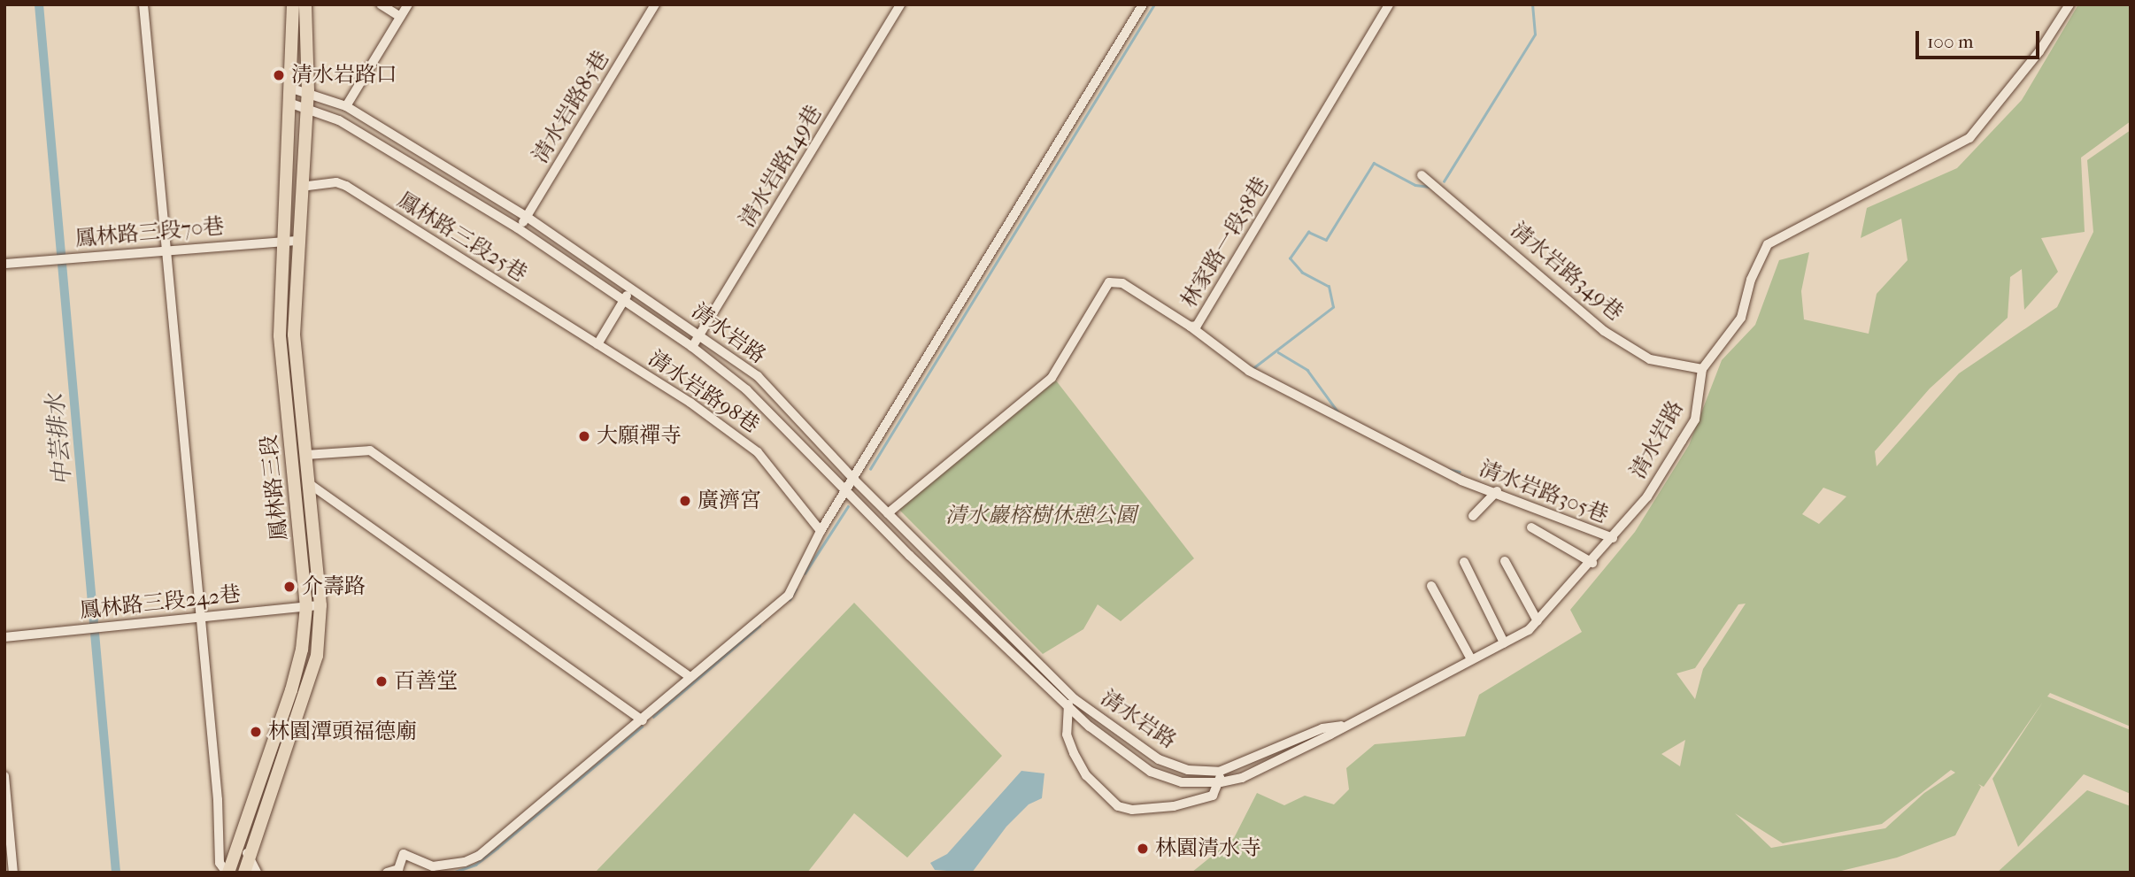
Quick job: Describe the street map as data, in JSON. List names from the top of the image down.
{
  "streets": {
    "main road": ["鳳林路三段"],
    "street": [
      "清水岩路85巷",
      "清水岩路149巷",
      "鳳林路三段70巷",
      "鳳林路三段25巷",
      "林家路一段58巷",
      "清水岩路349巷",
      "清水岩路",
      "清水岩路98巷",
      "清水岩路305巷",
      "鳳林路三段242巷"
    ]
  },
  "crossings": [
    ["清水岩路85巷", "清水岩路"],
    ["清水岩路149巷", "清水岩路"],
    ["鳳林路三段70巷", "鳳林路三段"],
    ["鳳林路三段25巷", "清水岩路98巷"],
    ["鳳林路三段25巷", "鳳林路三段"],
    ["林家路一段58巷", "清水岩路"],
    ["林家路一段58巷", "清水岩路305巷"],
    ["清水岩路349巷", "清水岩路"],
    ["清水岩路", "鳳林路三段"],
    ["清水岩路", "清水岩路305巷"],
    ["鳳林路三段", "鳳林路三段242巷"]
  ],
  "water": ["中芸排水"],
  "parks": ["清水巖榕樹休憩公園"],
  "places": [
    "清水岩路口",
    "大願禪寺",
    "廣濟宮",
    "介壽路",
    "百善堂",
    "林園潭頭福德廟",
    "林園清水寺"
  ],
  "scale_bar": "100 m"
}
